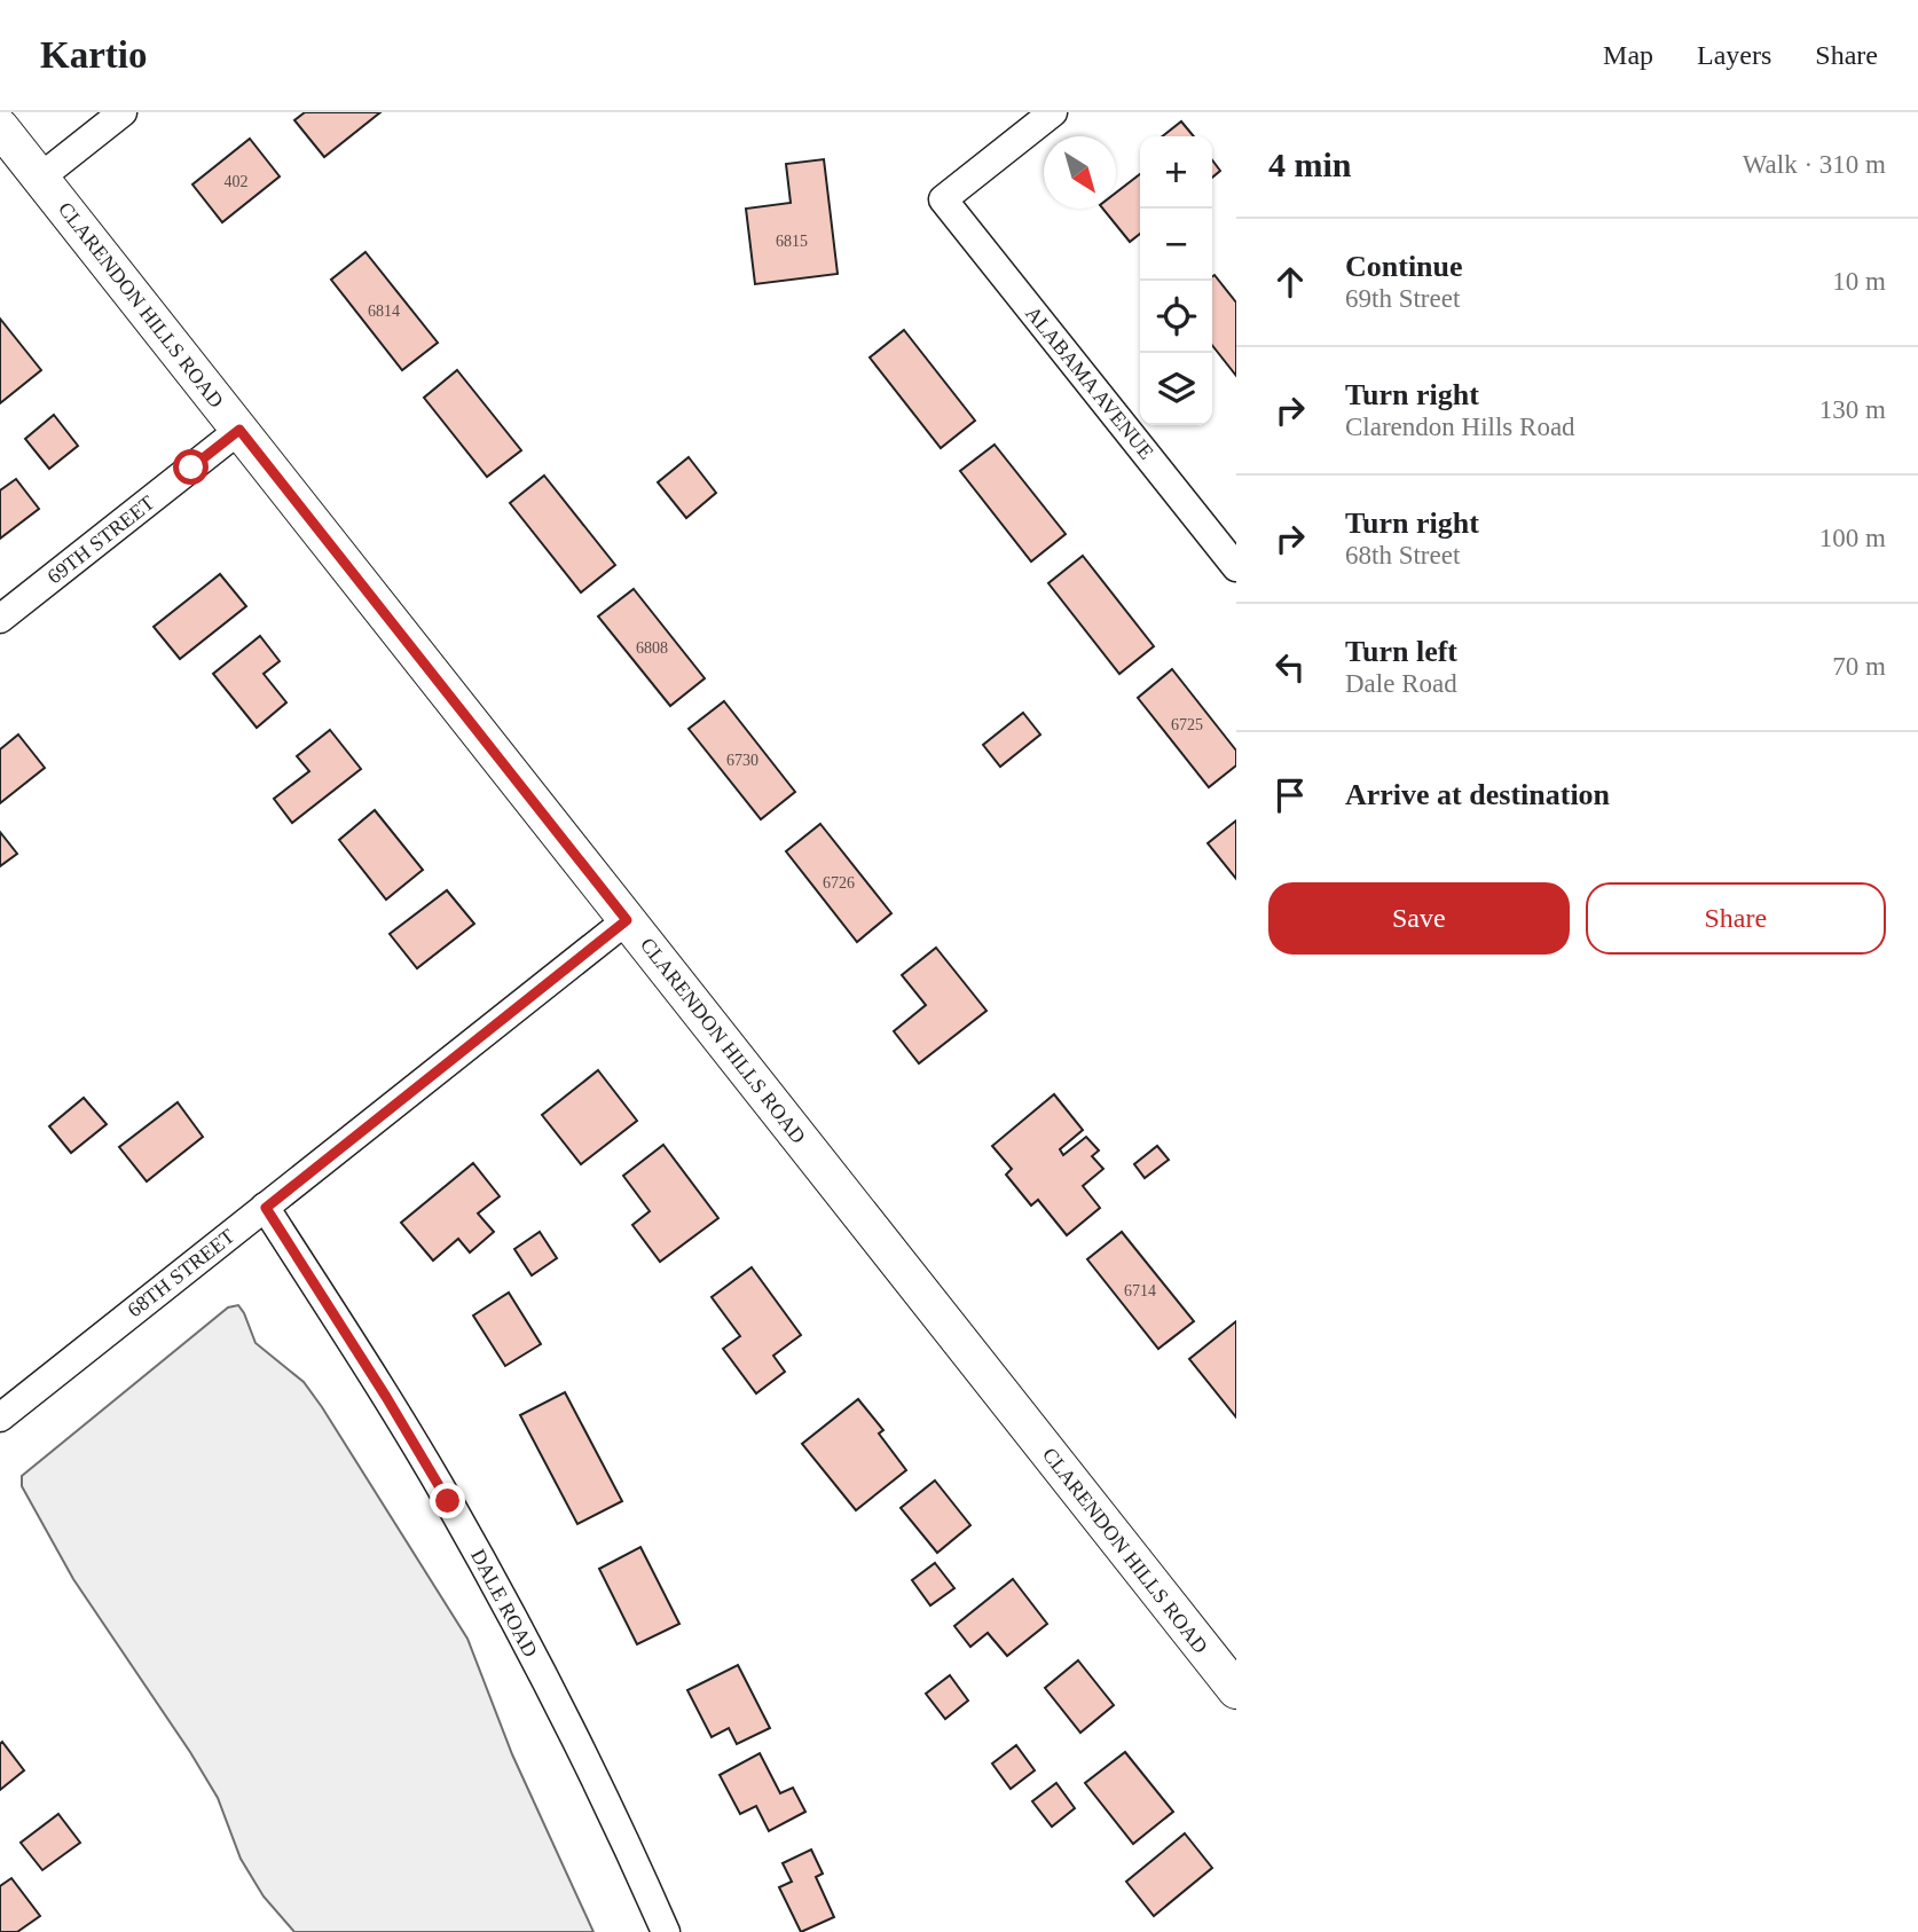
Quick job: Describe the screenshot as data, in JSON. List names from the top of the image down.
{
  "streets": {
    "street": [
      "CLARENDON HILLS ROAD",
      "ALABAMA AVENUE",
      "69TH STREET",
      "68TH STREET",
      "DALE ROAD"
    ]
  },
  "crossings": [
    ["CLARENDON HILLS ROAD", "69TH STREET"],
    ["CLARENDON HILLS ROAD", "68TH STREET"],
    ["68TH STREET", "DALE ROAD"]
  ],
  "house_numbers": [
    "402",
    "6815",
    "6814",
    "6808",
    "6725",
    "6730",
    "6726",
    "6714"
  ],
  "north": "bottom right",
  "page": {
    "header": "Kartio",
    "nav": ["Map", "Layers", "Share"],
    "heading": ["4 min", "Walk · 310 m"],
    "map_buttons": ["+", "−"],
    "list": [
      ["Continue", "69th Street", "10 m"],
      ["Turn right", "Clarendon Hills Road", "130 m"],
      ["Turn right", "68th Street", "100 m"],
      ["Turn left", "Dale Road", "70 m"],
      "Arrive at destination"
    ],
    "buttons": ["Save", "Share"]
  }
}
